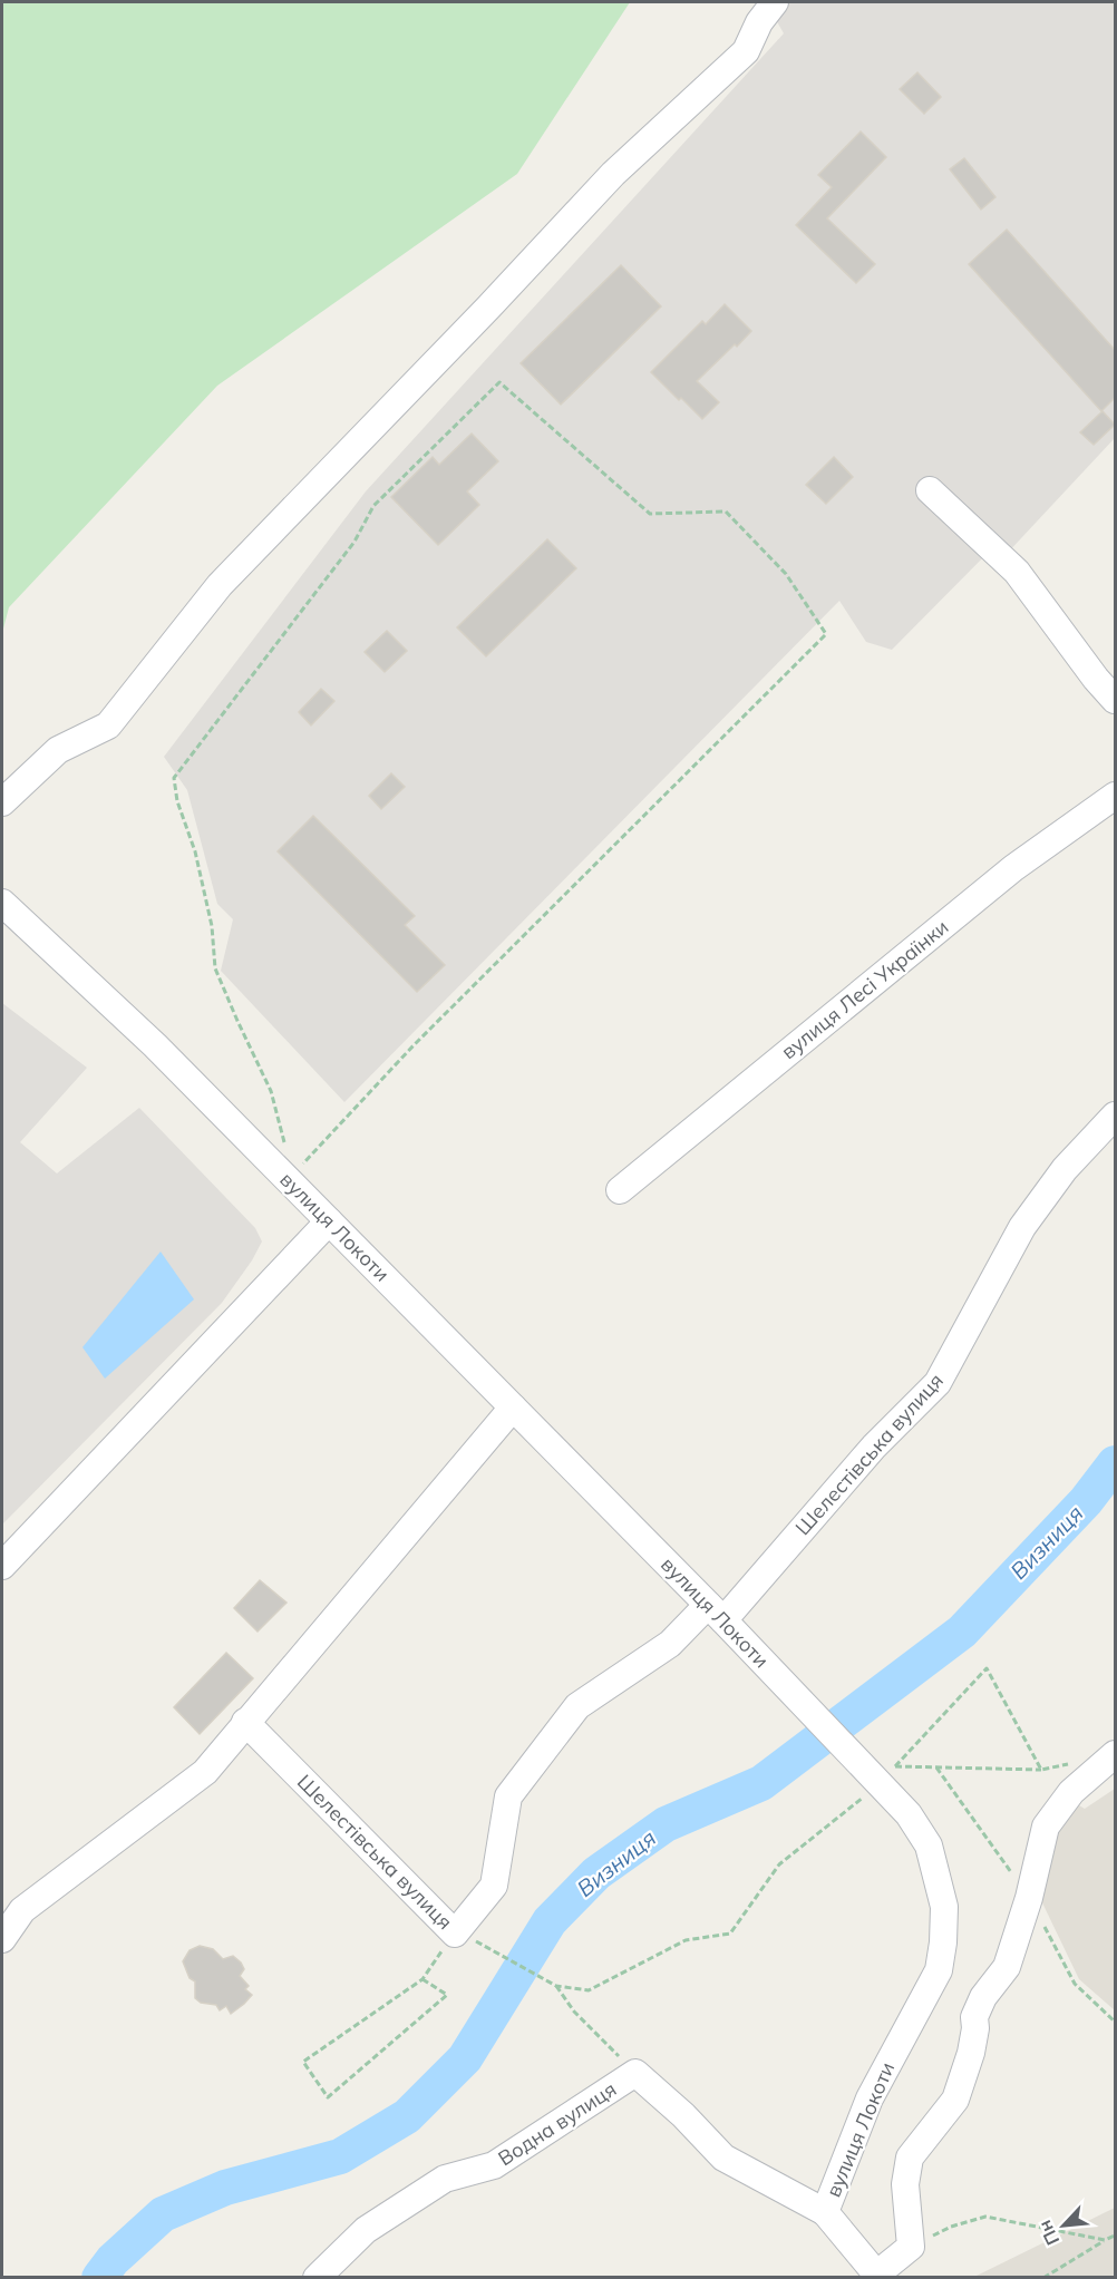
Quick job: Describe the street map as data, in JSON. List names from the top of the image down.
{
  "streets": {
    "street": [
      "вулиця Лесі Українки",
      "вулиця Локоти",
      "Шелестівська вулиця",
      "Водна вулиця"
    ]
  },
  "crossings": [
    ["вулиця Локоти", "Шелестівська вулиця"],
    ["вулиця Локоти", "Водна вулиця"]
  ],
  "water": ["Визниця"],
  "north": "bottom left"
}
